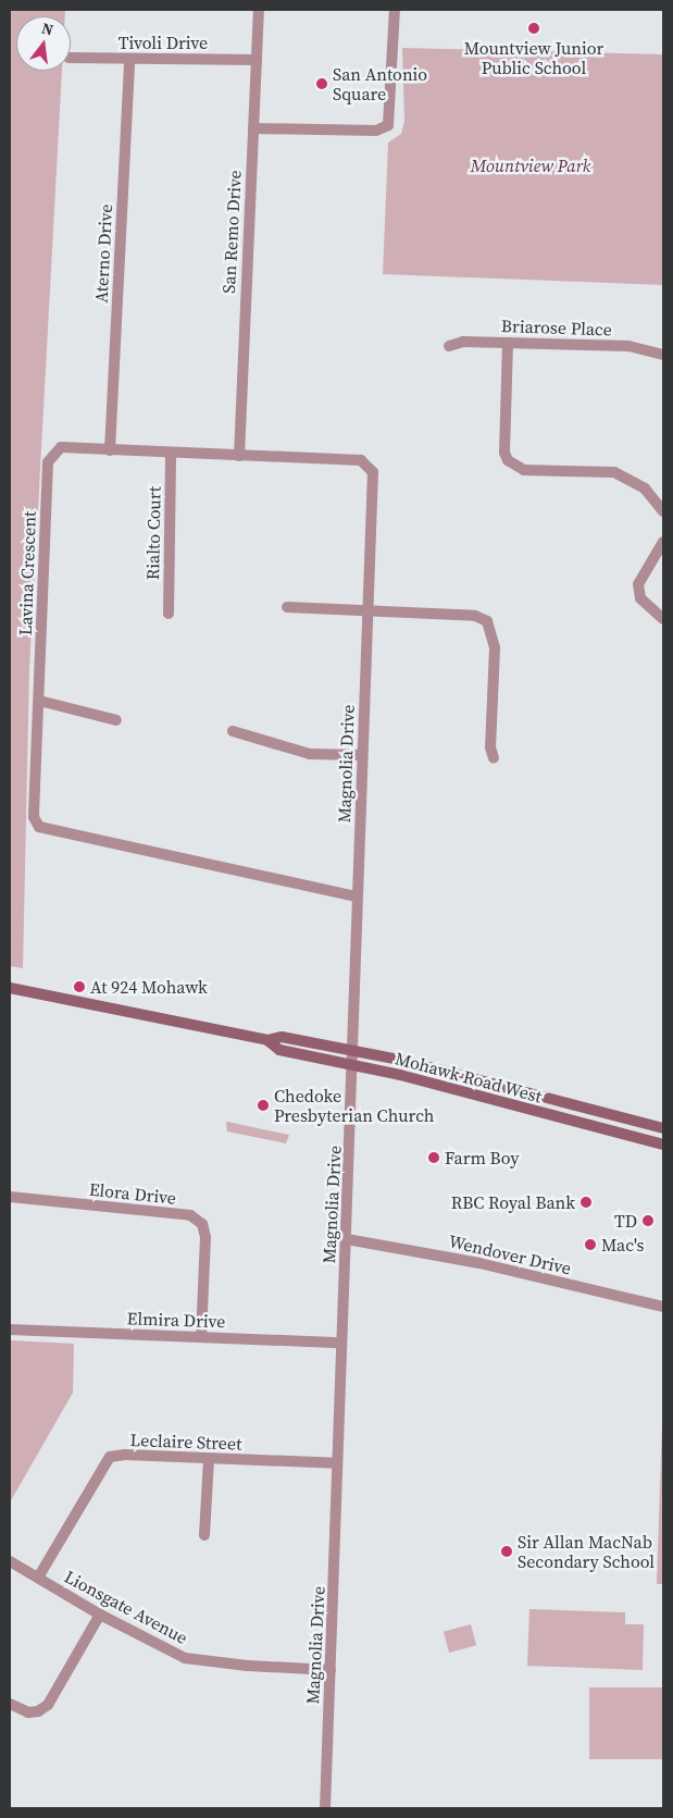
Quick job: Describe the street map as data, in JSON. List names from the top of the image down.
{
  "streets": {
    "main road": ["Mohawk Road West"],
    "street": [
      "Tivoli Drive",
      "San Remo Drive",
      "Aterno Drive",
      "Briarose Place",
      "Rialto Court",
      "Lavina Crescent",
      "Magnolia Drive",
      "Elora Drive",
      "Wendover Drive",
      "Elmira Drive",
      "Leclaire Street",
      "Lionsgate Avenue"
    ]
  },
  "crossings": [
    ["Tivoli Drive", "San Remo Drive"],
    ["Tivoli Drive", "Aterno Drive"],
    ["San Remo Drive", "Lavina Crescent"],
    ["Aterno Drive", "Lavina Crescent"],
    ["Rialto Court", "Lavina Crescent"],
    ["Lavina Crescent", "Magnolia Drive"],
    ["Magnolia Drive", "Mohawk Road West"],
    ["Magnolia Drive", "Wendover Drive"],
    ["Magnolia Drive", "Elmira Drive"],
    ["Magnolia Drive", "Leclaire Street"],
    ["Magnolia Drive", "Lionsgate Avenue"],
    ["Elora Drive", "Elmira Drive"],
    ["Leclaire Street", "Lionsgate Avenue"]
  ],
  "parks": ["Mountview Park"],
  "places": [
    "Mountview Junior Public School",
    "San Antonio Square",
    "At 924 Mohawk",
    "Chedoke Presbyterian Church",
    "Farm Boy",
    "RBC Royal Bank",
    "TD",
    "Mac's",
    "Sir Allan MacNab Secondary School"
  ],
  "north": "top"
}
